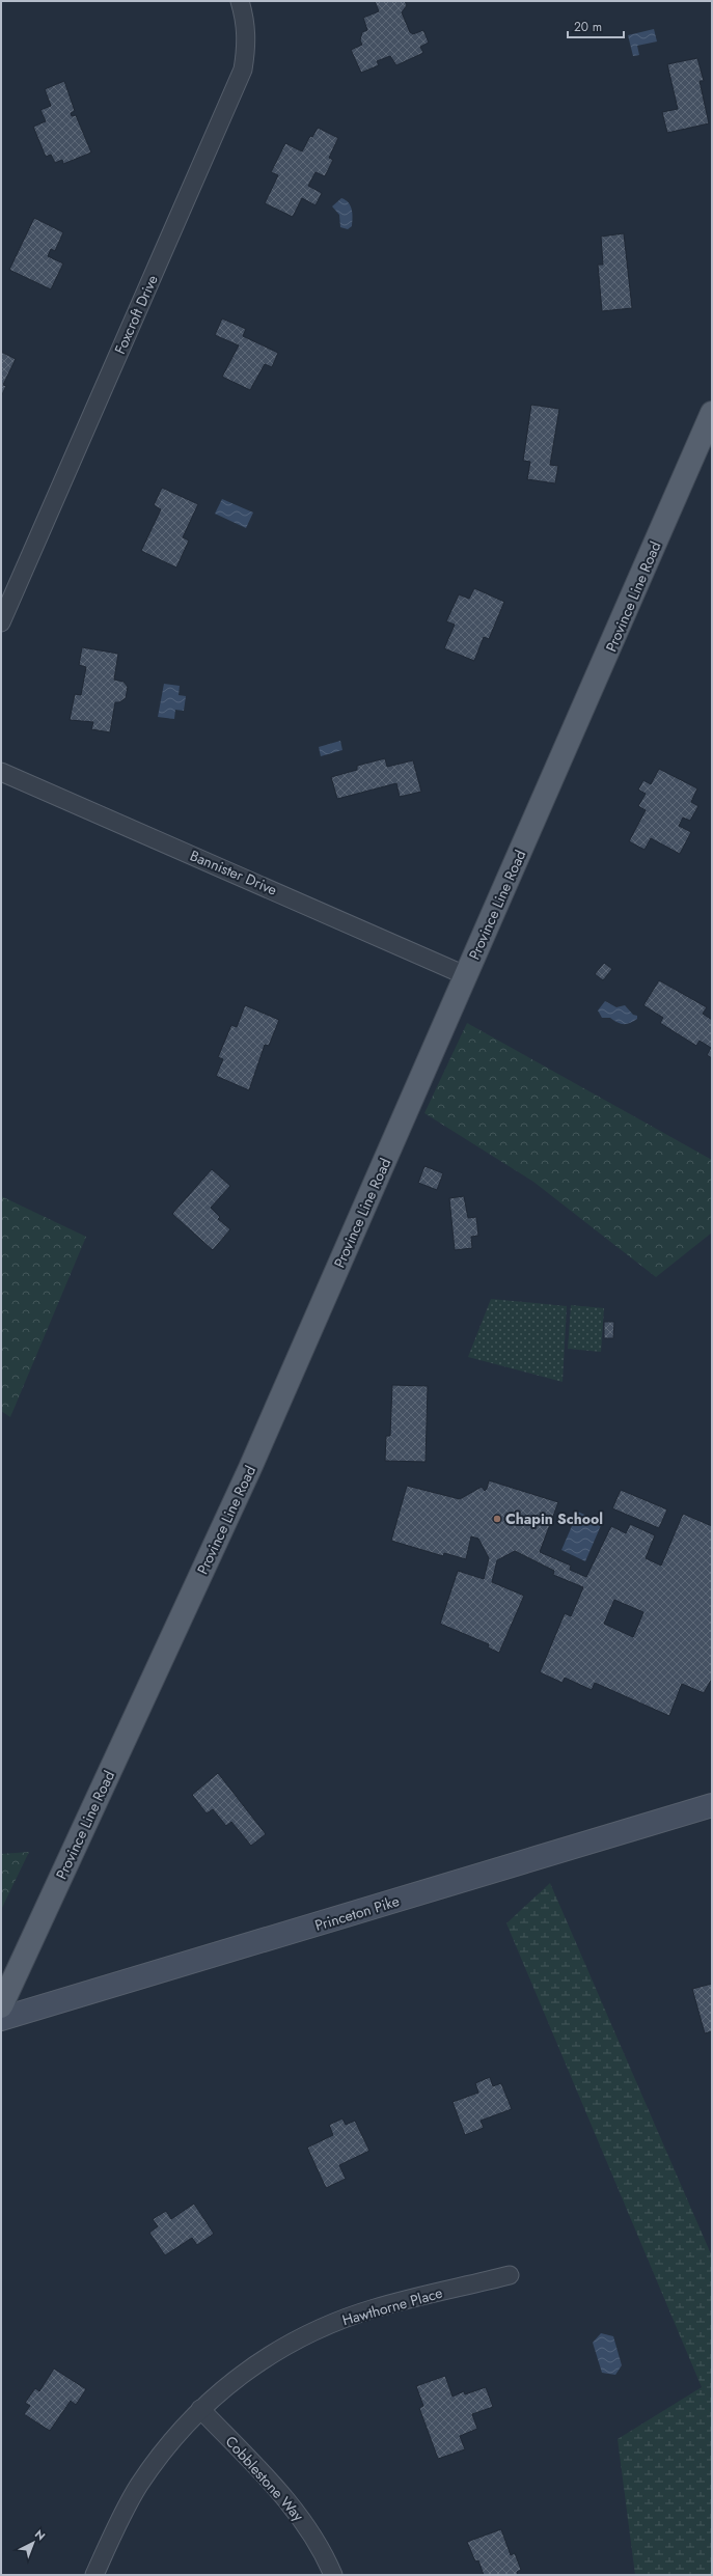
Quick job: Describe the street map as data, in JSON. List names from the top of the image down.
{
  "streets": {
    "main road": ["Province Line Road", "Princeton Pike"],
    "street": [
      "Foxcroft Drive",
      "Bannister Drive",
      "Hawthorne Place",
      "Cobblestone Way"
    ]
  },
  "crossings": [
    ["Province Line Road", "Bannister Drive"],
    ["Hawthorne Place", "Cobblestone Way"]
  ],
  "places": ["Chapin School"],
  "scale_bar": "20 m",
  "north": "top right"
}
